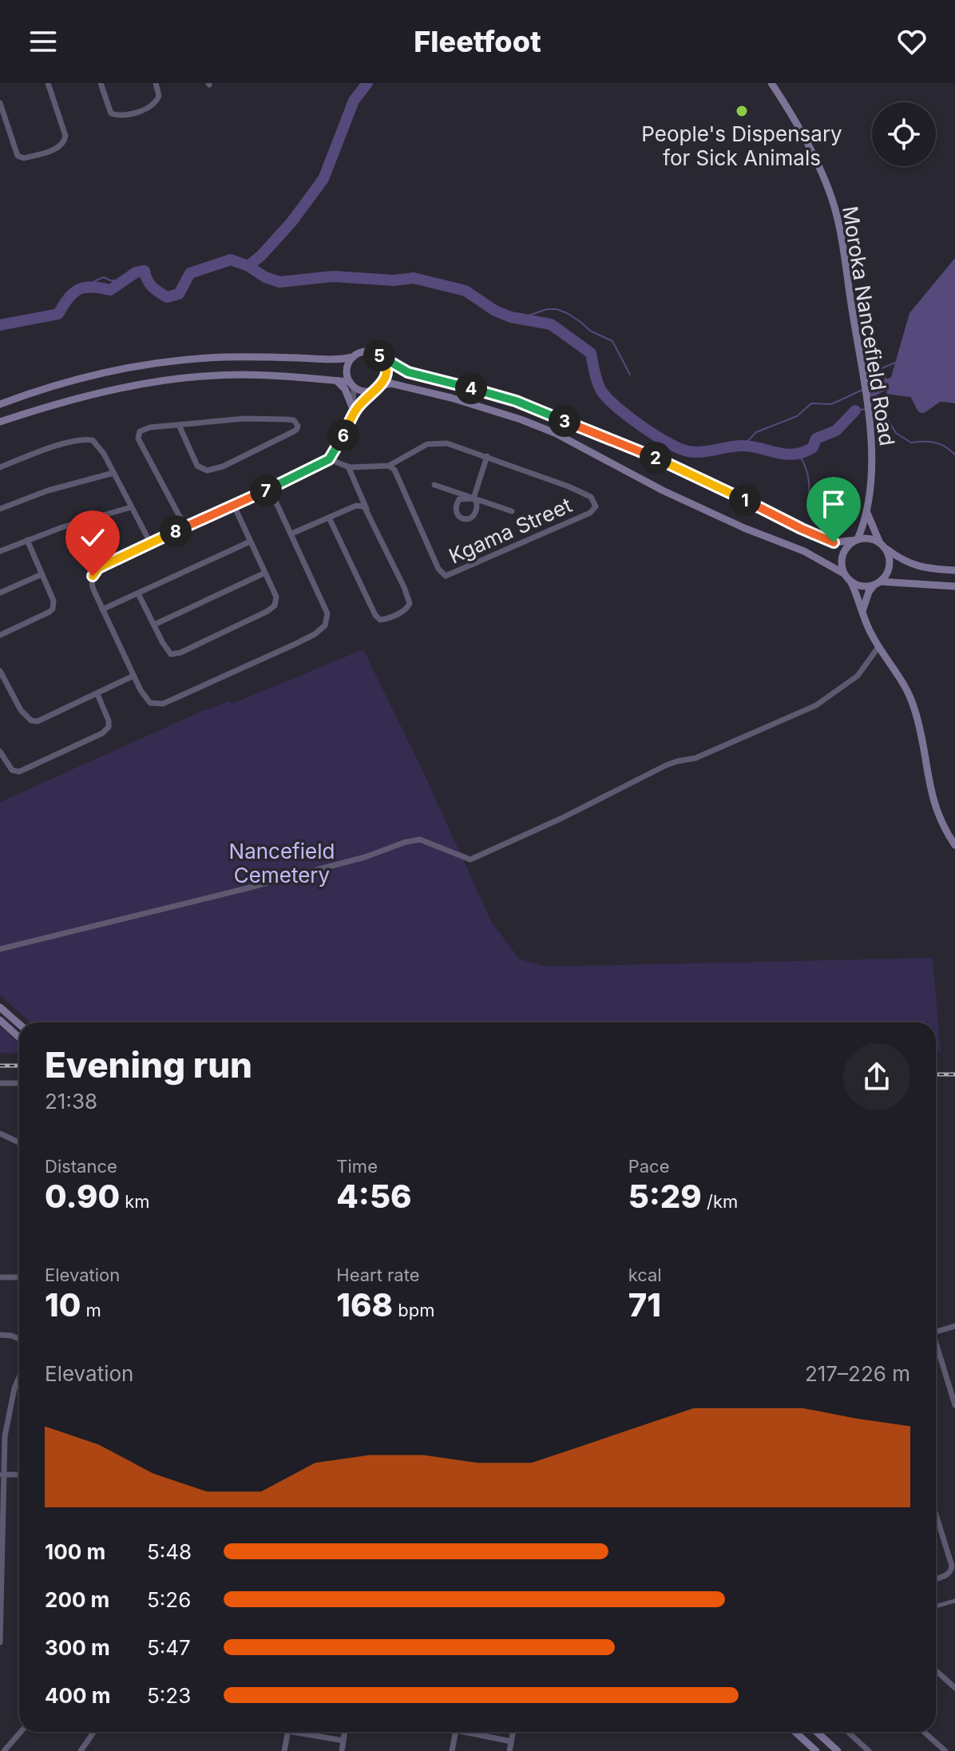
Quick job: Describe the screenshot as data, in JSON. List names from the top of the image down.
{
  "streets": {
    "main road": ["Moroka Nancefield Road"],
    "street": ["Kgama Street"]
  },
  "parks": ["Nancefield Cemetery"],
  "places": ["People's Dispensary for Sick Animals"],
  "page": {
    "header": "Fleetfoot",
    "pins": [
      "5",
      "4",
      "3",
      "6",
      "2",
      "7",
      "1",
      "8"
    ],
    "heading": ["Evening run", "21:38"],
    "stats": [
      ["Distance", "0.90 km"],
      ["Time", "4:56"],
      ["Pace", "5:29 /km"],
      ["Elevation", "10 m"],
      ["Heart rate", "168 bpm"],
      ["kcal", "71"]
    ],
    "chart": ["Elevation", "217–226 m"],
    "list": [
      {
        "name": "100 m",
        "note": "5:48"
      },
      {
        "name": "200 m",
        "note": "5:26"
      },
      {
        "name": "300 m",
        "note": "5:47"
      },
      {
        "name": "400 m",
        "note": "5:23"
      }
    ]
  }
}
